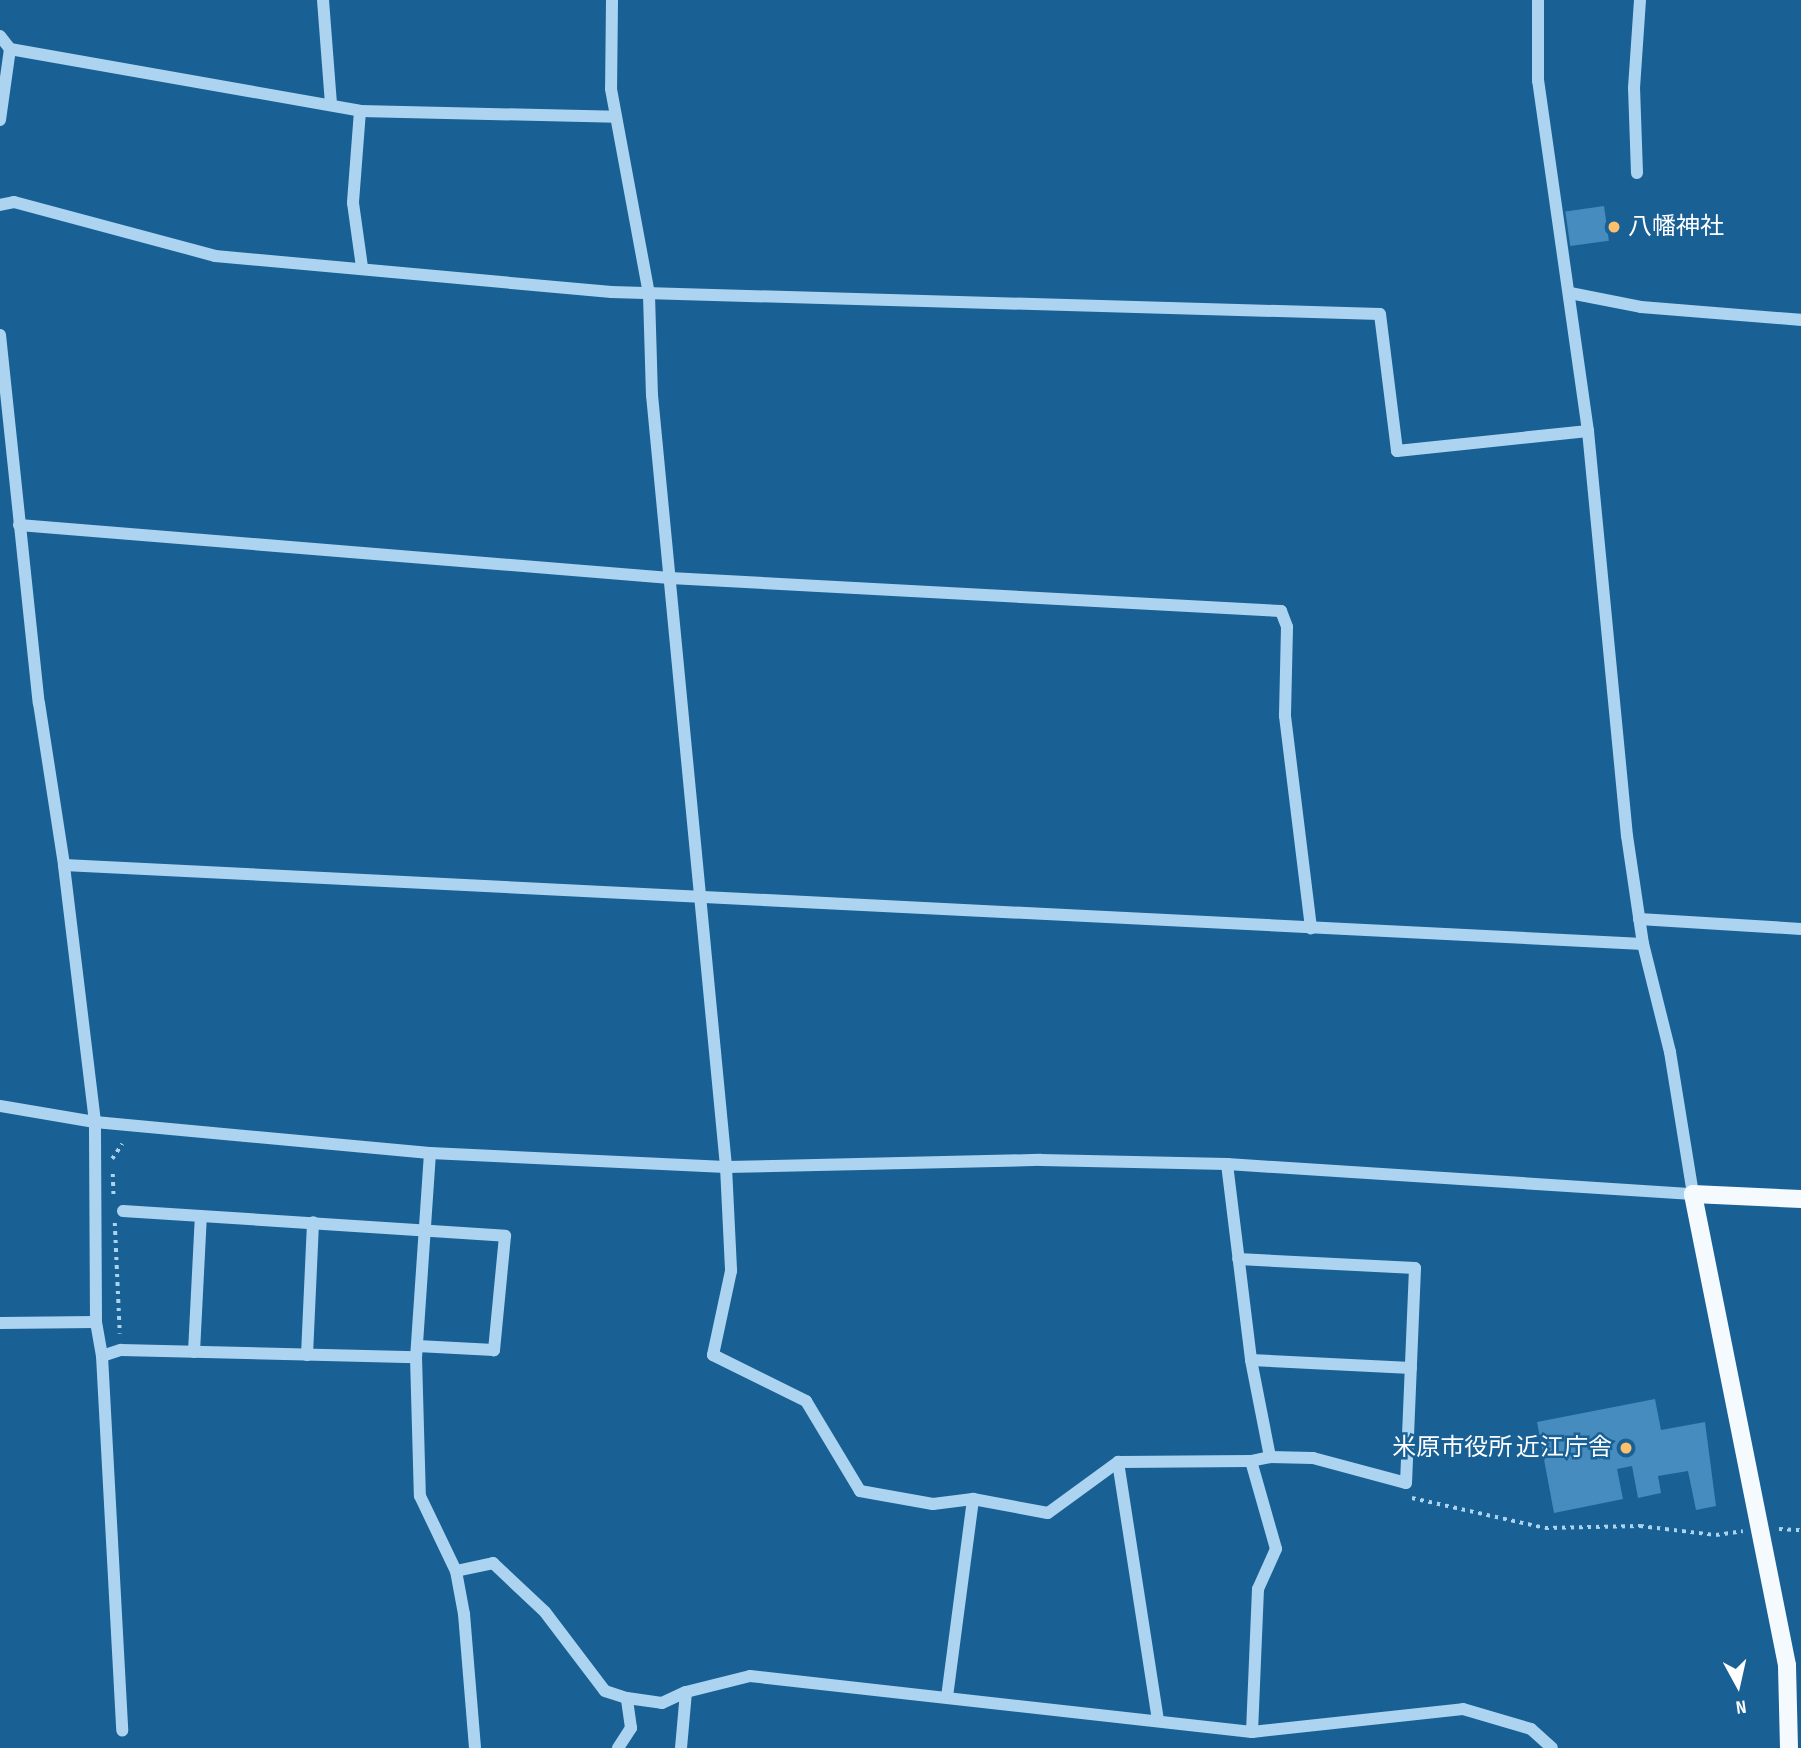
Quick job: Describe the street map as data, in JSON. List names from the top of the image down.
{
  "places": ["八幡神社", "米原市役所 近江庁舎"],
  "north": "bottom"
}
